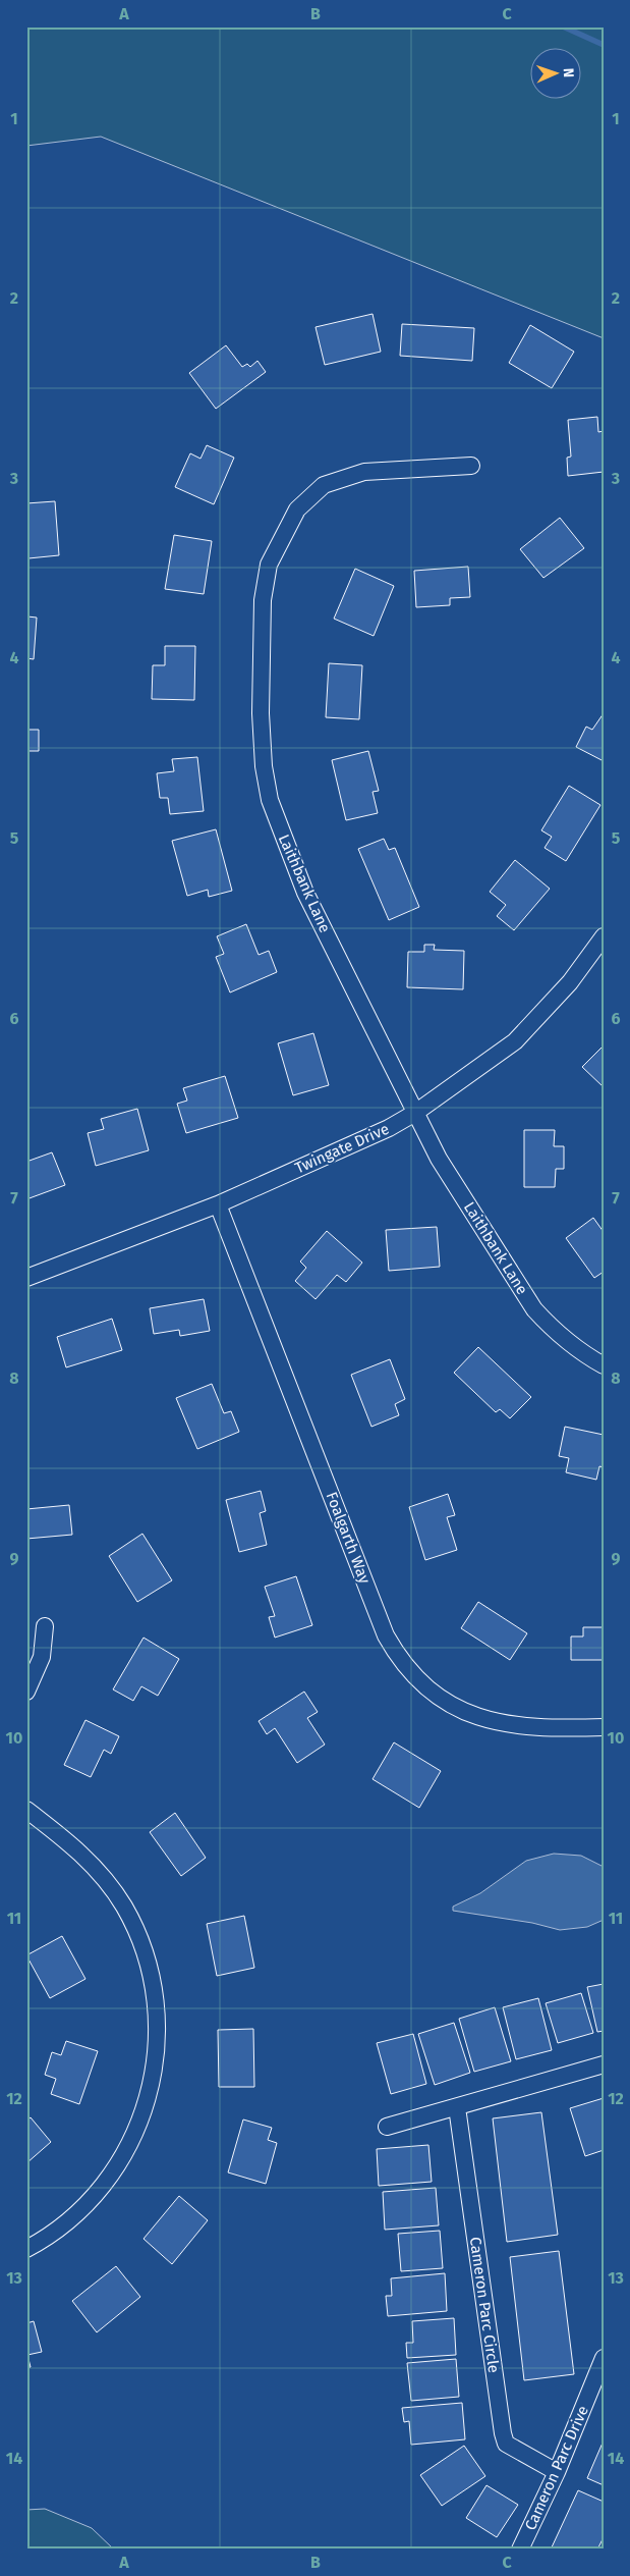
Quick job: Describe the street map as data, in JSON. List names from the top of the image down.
{
  "streets": {
    "street": [
      "Laithbank Lane",
      "Twingate Drive",
      "Foalgarth Way",
      "Cameron Parc Circle",
      "Cameron Parc Drive"
    ]
  },
  "crossings": [
    ["Laithbank Lane", "Twingate Drive"],
    ["Twingate Drive", "Foalgarth Way"],
    ["Cameron Parc Circle", "Cameron Parc Drive"]
  ],
  "north": "right",
  "grid": {
    "columns": ["A", "B", "C"],
    "rows": [
      "1",
      "2",
      "3",
      "4",
      "5",
      "6",
      "7",
      "8",
      "9",
      "10",
      "11",
      "12",
      "13",
      "14"
    ]
  }
}
